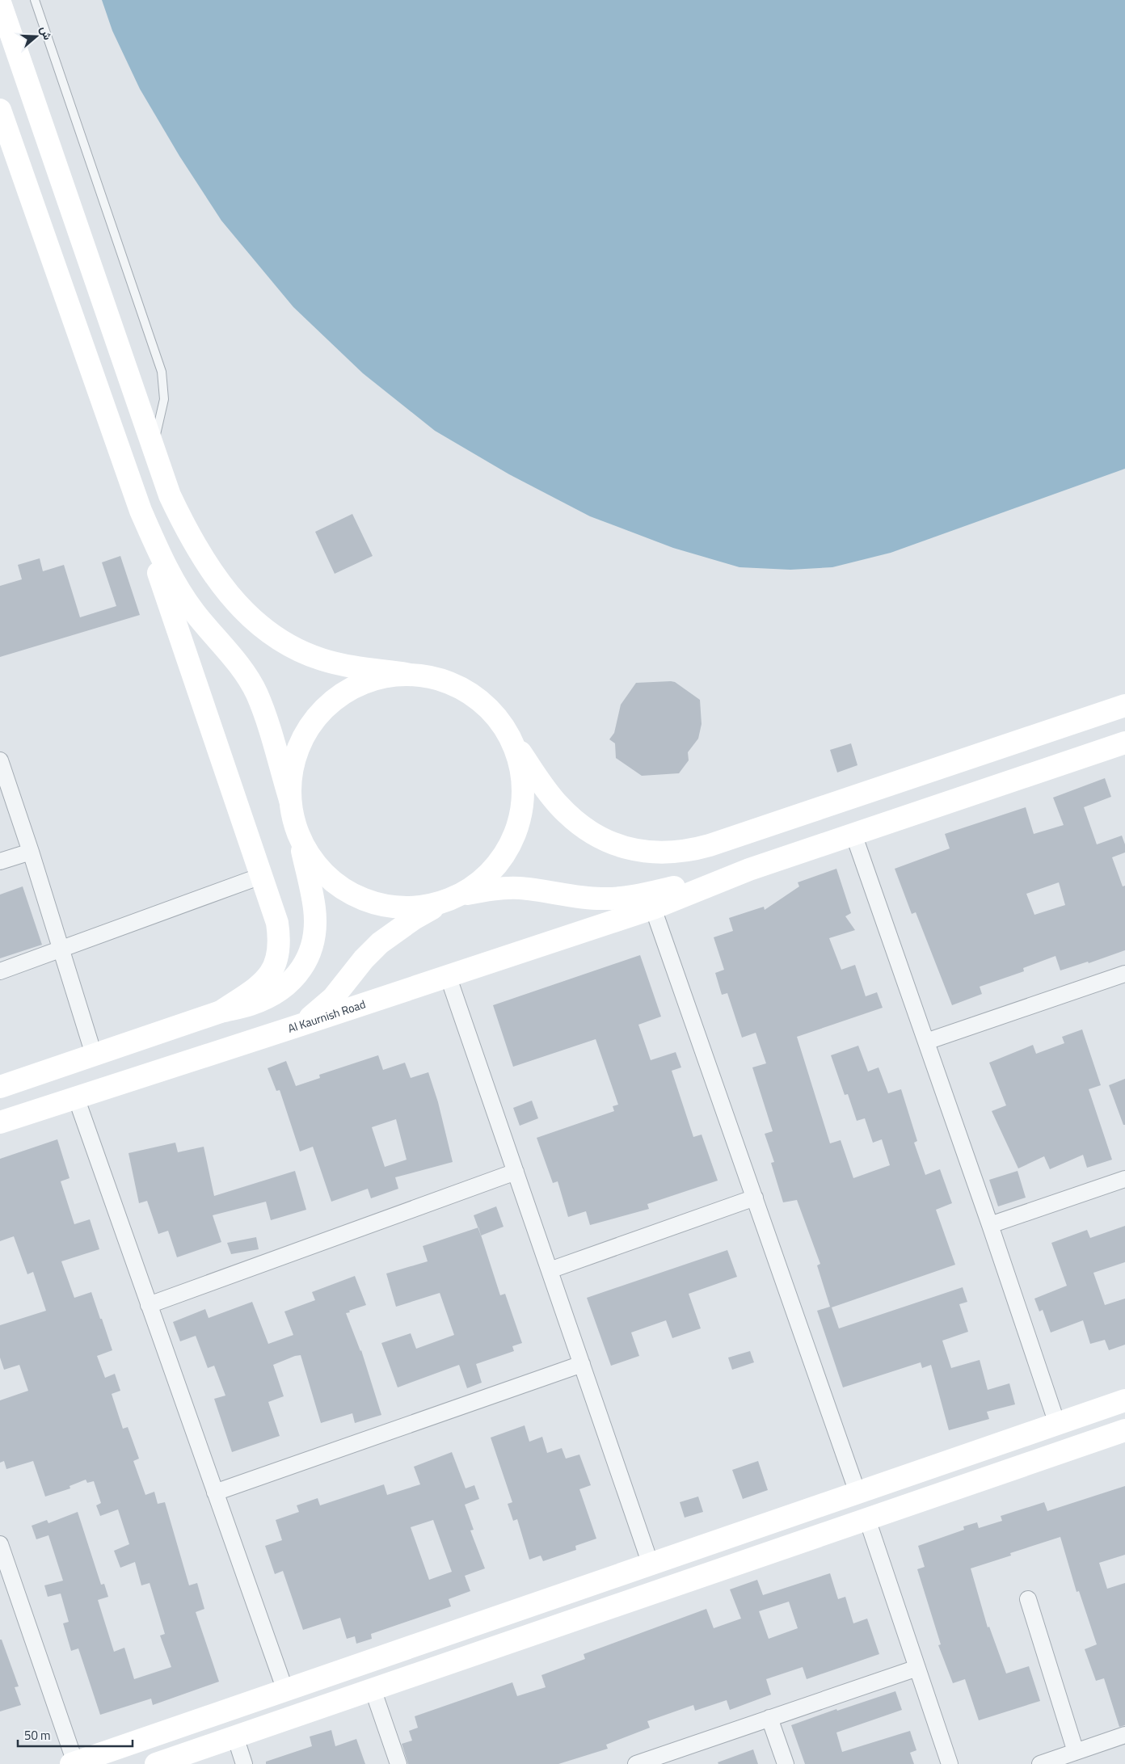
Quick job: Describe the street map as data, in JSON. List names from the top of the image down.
{
  "streets": {
    "street": ["Al Kaurnish Road"]
  },
  "scale_bar": "50 m",
  "north": "right"
}
